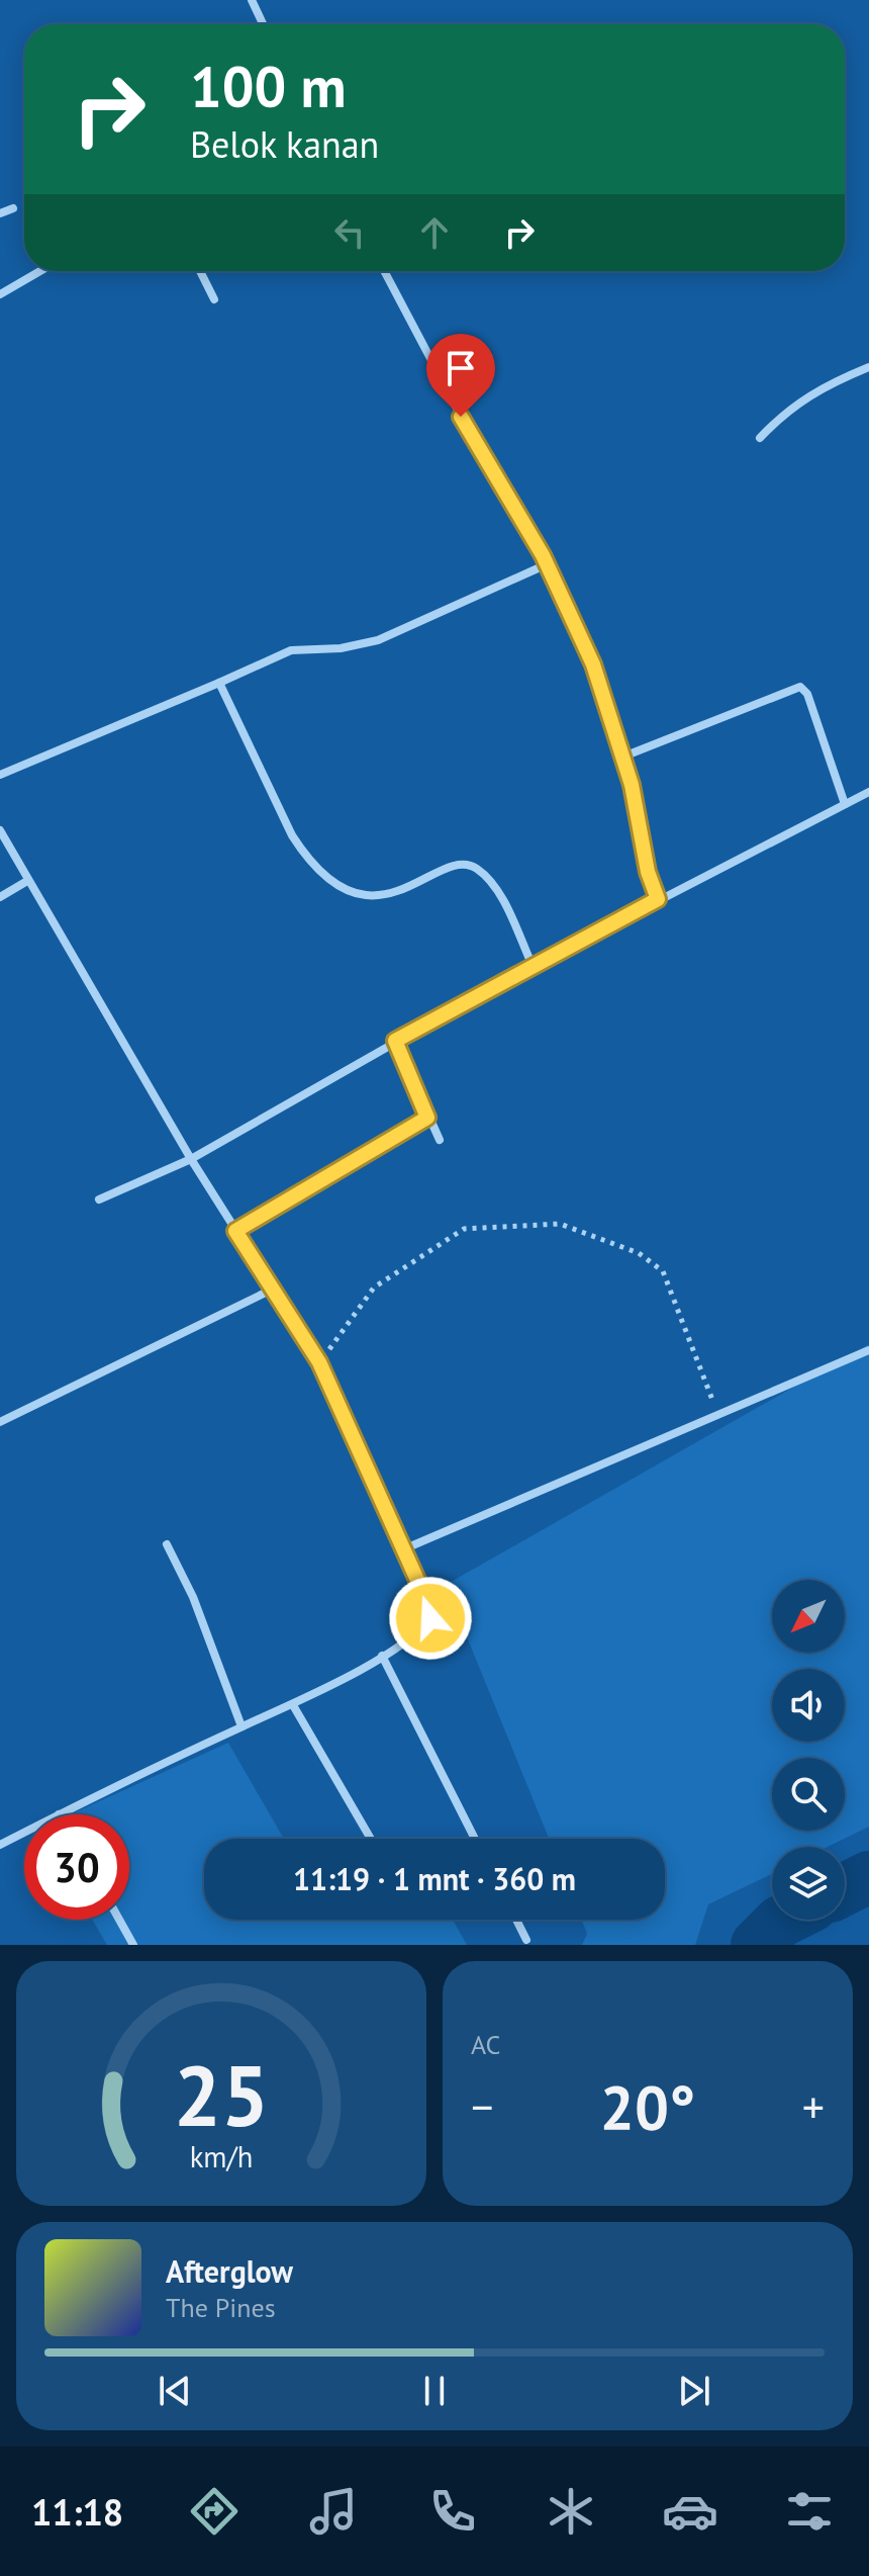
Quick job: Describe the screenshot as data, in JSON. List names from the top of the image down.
{
  "north": "bottom left",
  "page": {
    "turn": ["100 m", "Belok kanan"],
    "limit": "30",
    "trip": "11:19 · 1 mnt · 360 m",
    "tile": "AC",
    "heat": ["−", "20°", "+"],
    "song": ["Afterglow", "The Pines"],
    "tabs": "11:18",
    "gauge": ["25", "km/h"]
  }
}
